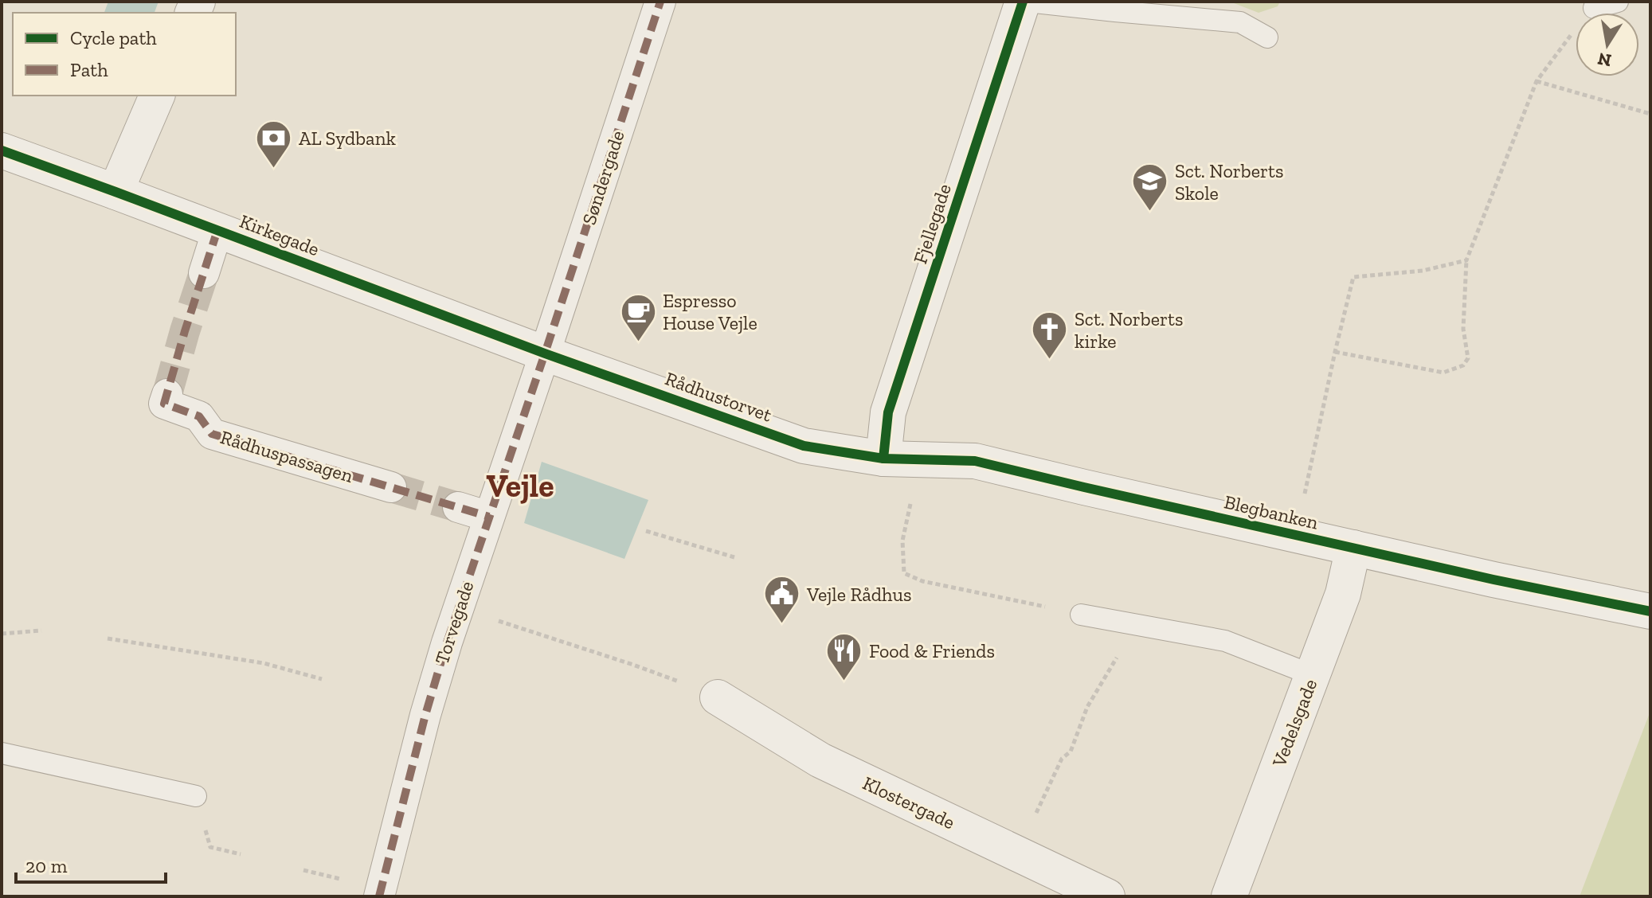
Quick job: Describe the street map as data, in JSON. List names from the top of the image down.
{
  "streets": {
    "street": [
      "Søndergade",
      "Fjellegade",
      "Kirkegade",
      "Rådhustorvet",
      "Rådhuspassagen",
      "Blegbanken",
      "Torvegade",
      "Vedelsgade",
      "Klostergade"
    ]
  },
  "crossings": [
    ["Søndergade", "Kirkegade"],
    ["Søndergade", "Rådhustorvet"],
    ["Søndergade", "Torvegade"],
    ["Fjellegade", "Rådhustorvet"],
    ["Fjellegade", "Blegbanken"],
    ["Kirkegade", "Rådhustorvet"],
    ["Kirkegade", "Torvegade"],
    ["Rådhustorvet", "Blegbanken"],
    ["Rådhustorvet", "Torvegade"],
    ["Blegbanken", "Vedelsgade"]
  ],
  "districts": ["Vejle"],
  "places": {
    "bank": ["AL Sydbank"],
    "school or university": ["Sct. Norberts Skole"],
    "cafe": ["Espresso House Vejle"],
    "church": ["Sct. Norberts kirke"],
    "public building": ["Vejle Rådhus"],
    "restaurant": ["Food & Friends"]
  },
  "legend": ["Cycle path", "Path"],
  "scale_bar": "20 m",
  "north": "bottom"
}
